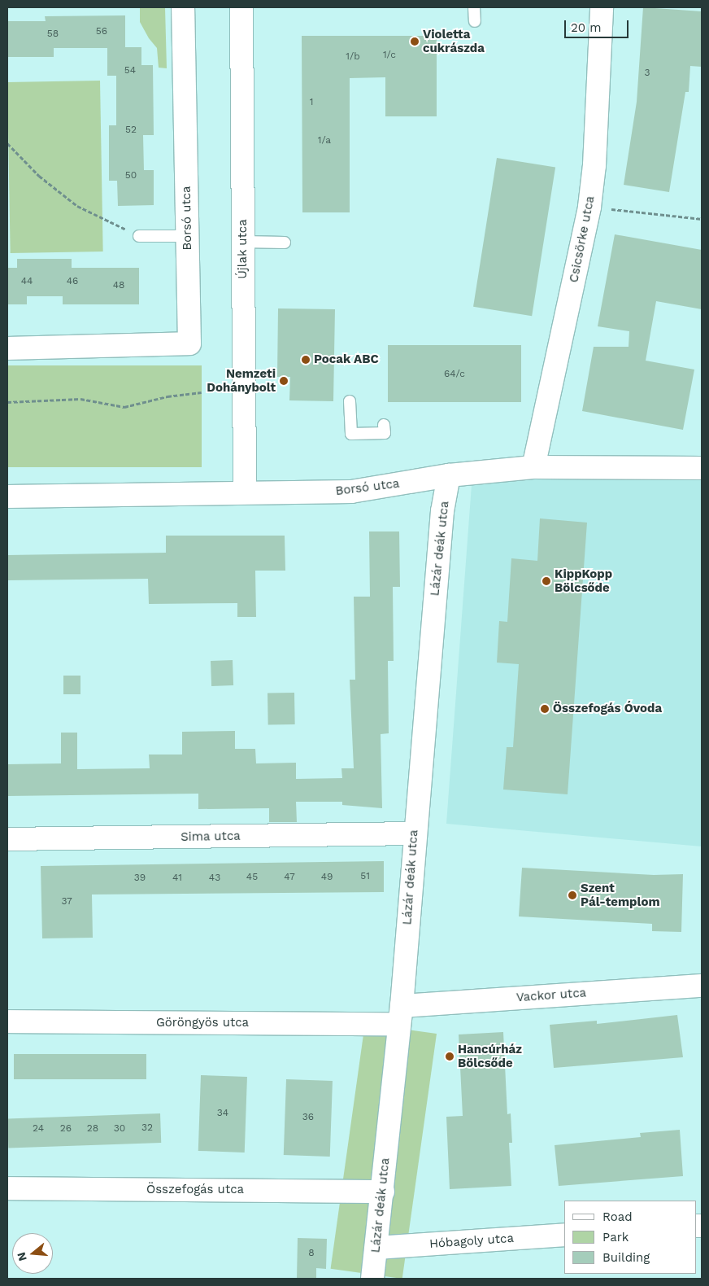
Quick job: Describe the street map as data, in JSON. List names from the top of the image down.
{
  "streets": {
    "street": [
      "Borsó utca",
      "Csicsörke utca",
      "Újlak utca",
      "Lázár deák utca",
      "Sima utca",
      "Vackor utca",
      "Göröngyös utca",
      "Összefogás utca",
      "Hóbagoly utca"
    ]
  },
  "crossings": [
    ["Borsó utca", "Csicsörke utca"],
    ["Borsó utca", "Újlak utca"],
    ["Borsó utca", "Lázár deák utca"],
    ["Lázár deák utca", "Sima utca"],
    ["Lázár deák utca", "Vackor utca"],
    ["Lázár deák utca", "Göröngyös utca"],
    ["Lázár deák utca", "Összefogás utca"],
    ["Lázár deák utca", "Hóbagoly utca"],
    ["Vackor utca", "Göröngyös utca"]
  ],
  "places": [
    "Violetta cukrászda",
    "Pocak ABC",
    "Nemzeti Dohánybolt",
    "KippKopp Bölcsőde",
    "Összefogás Óvoda",
    "Szent Pál-templom",
    "Hancúrház Bölcsőde"
  ],
  "house_numbers": [
    "56",
    "58",
    "1/c",
    "1/b",
    "54",
    "3",
    "1",
    "52",
    "1/a",
    "50",
    "44",
    "46",
    "48",
    "64/c",
    "51",
    "45",
    "47",
    "49",
    "39",
    "41",
    "43",
    "37",
    "34",
    "36",
    "32",
    "24",
    "26",
    "28",
    "30",
    "8"
  ],
  "legend": ["Road", "Park", "Building"],
  "scale_bar": "20 m",
  "north": "left"
}
